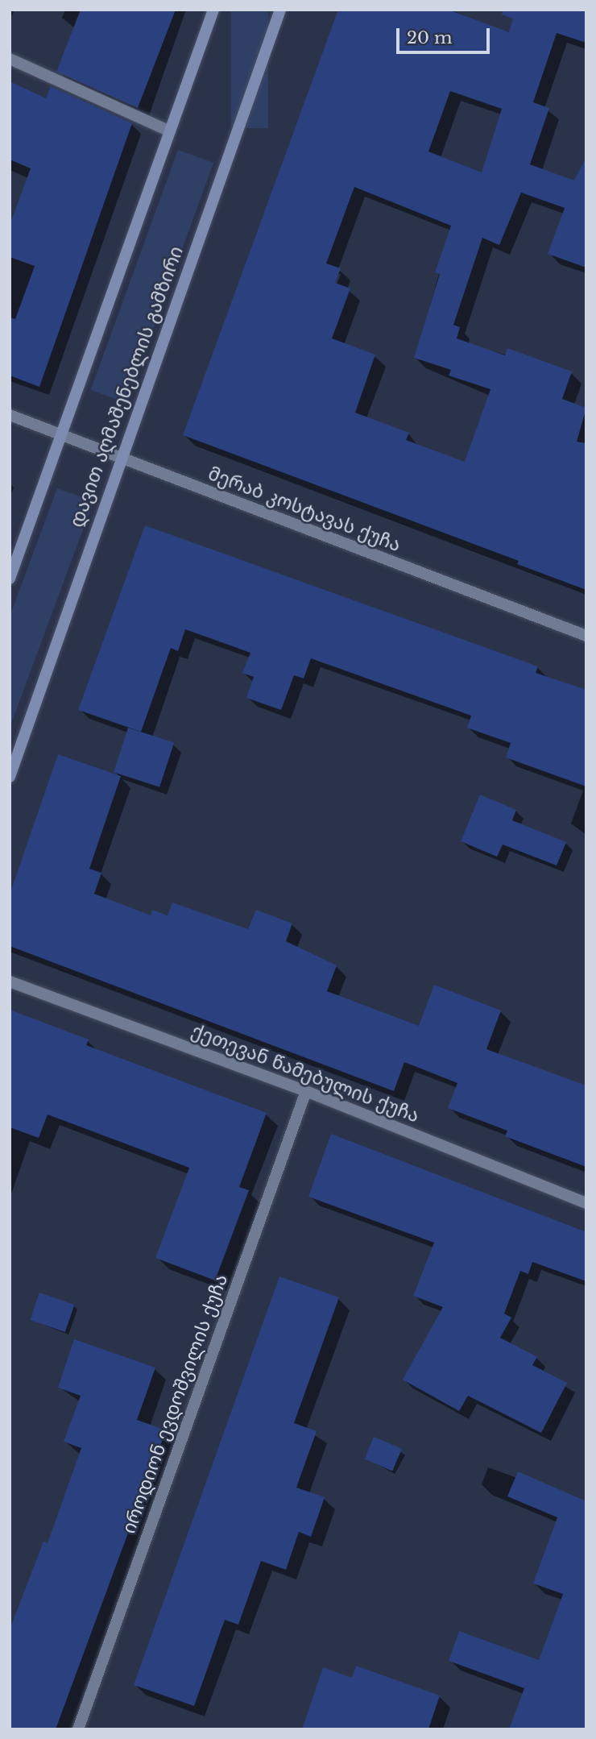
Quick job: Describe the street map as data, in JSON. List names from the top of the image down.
{
  "streets": {
    "street": [
      "დავით აღმაშენებლის გამზირი",
      "მერაბ კოსტავას ქუჩა",
      "ქეთევან წამებულის ქუჩა",
      "იროდიონ ევდოშვილის ქუჩა"
    ]
  },
  "crossings": [
    ["დავით აღმაშენებლის გამზირი", "მერაბ კოსტავას ქუჩა"],
    ["ქეთევან წამებულის ქუჩა", "იროდიონ ევდოშვილის ქუჩა"]
  ],
  "scale_bar": "20 m"
}
